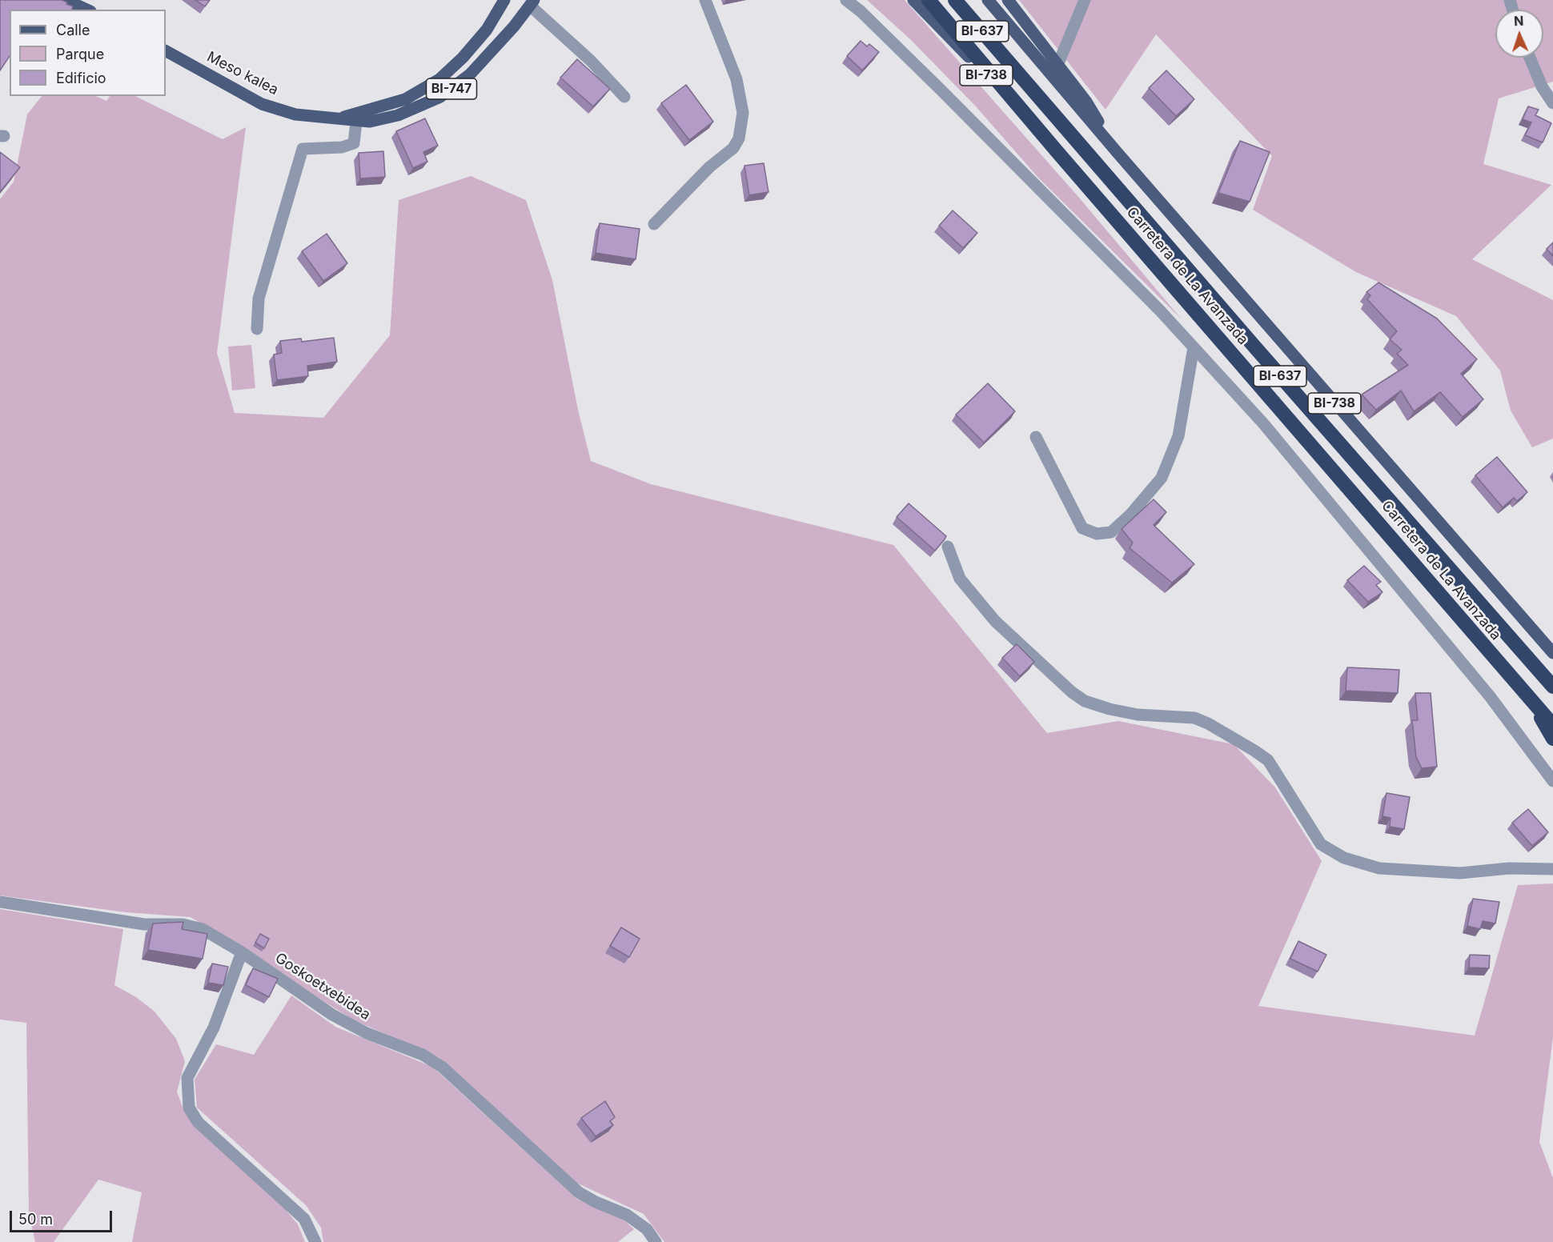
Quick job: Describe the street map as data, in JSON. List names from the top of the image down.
{
  "streets": {
    "highway": ["BI-637", "Carretera de La Avanzada"],
    "main road": ["Meso kalea", "BI-738", "BI-747"],
    "street": ["Goskoetxebidea"]
  },
  "crossings": [
    ["Meso kalea", "BI-747"],
    ["BI-738", "Carretera de La Avanzada"]
  ],
  "legend": ["Calle", "Parque", "Edificio"],
  "scale_bar": "50 m",
  "north": "top"
}
